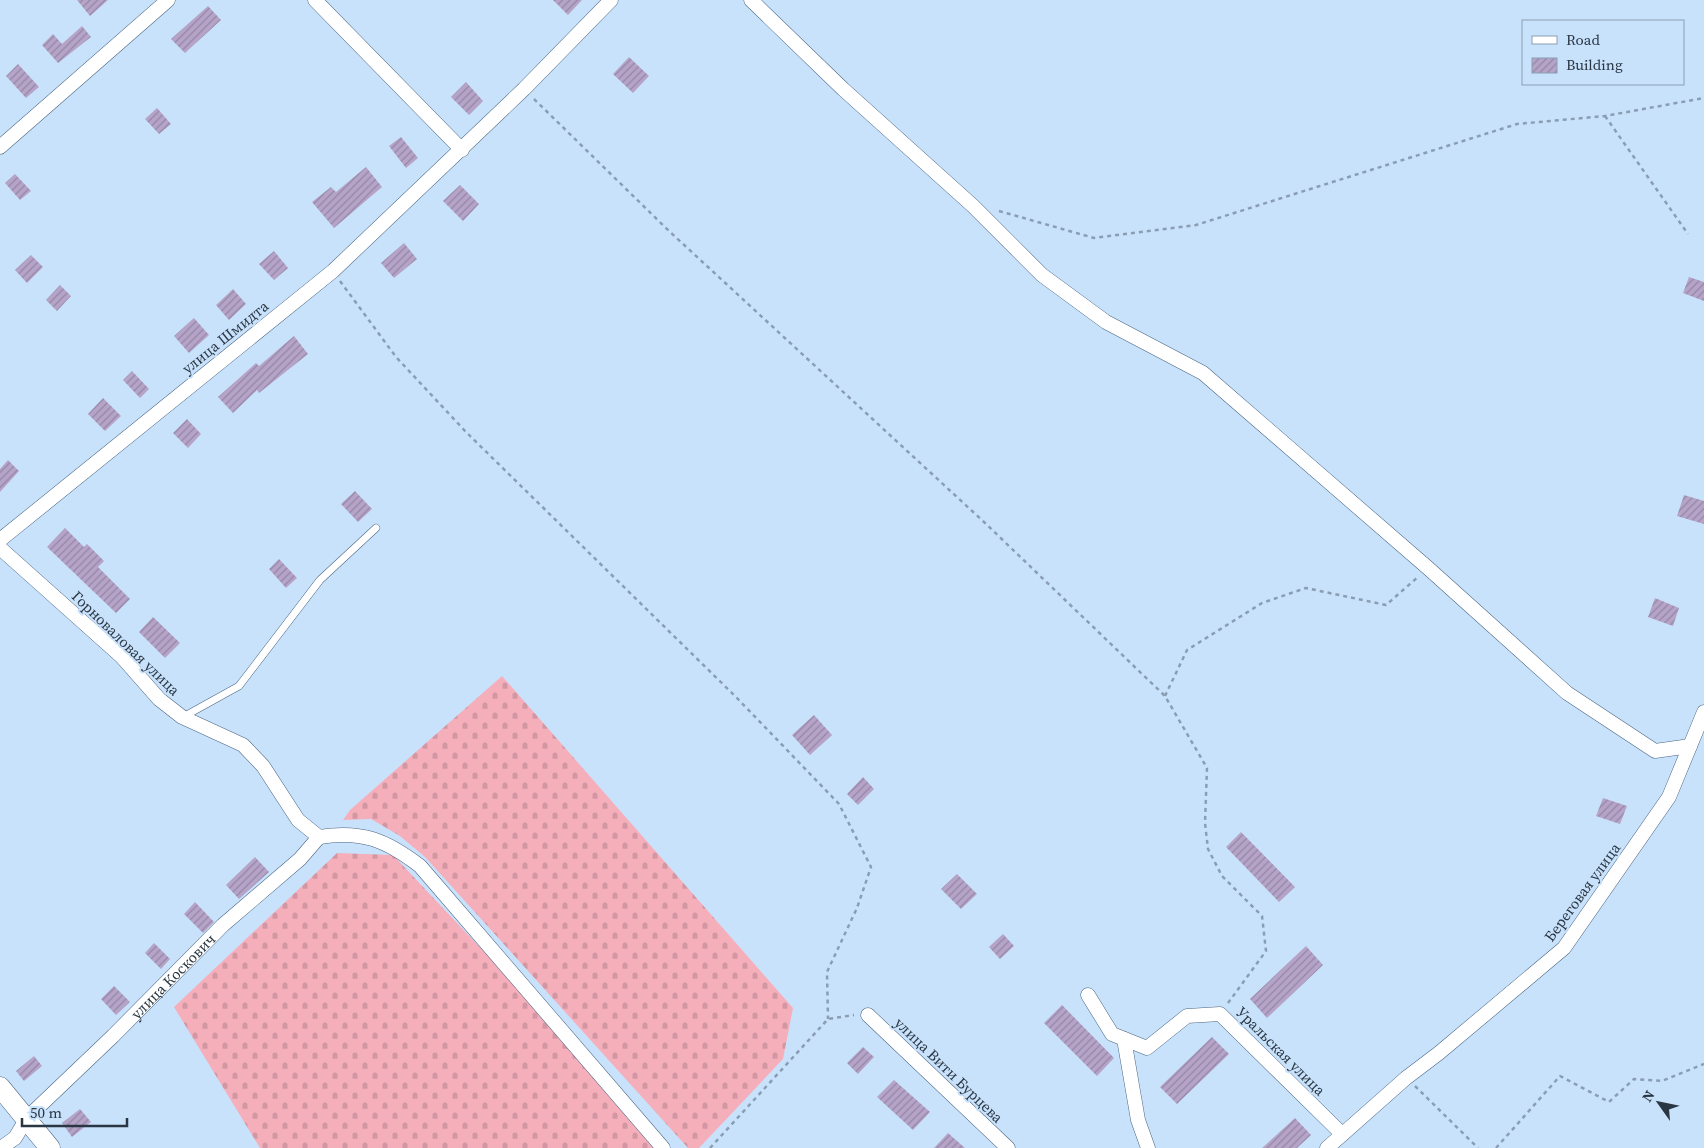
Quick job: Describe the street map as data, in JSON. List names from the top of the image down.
{
  "streets": {
    "street": [
      "улица Шмидта",
      "Горноваловая улица",
      "Береговая улица",
      "улица Коскович",
      "Уральская улица",
      "улица Вити Бурцева"
    ]
  },
  "crossings": [
    ["улица Шмидта", "Уральская улица"],
    ["Береговая улица", "Уральская улица"]
  ],
  "legend": ["Road", "Building"],
  "scale_bar": "50 m",
  "north": "top left"
}
